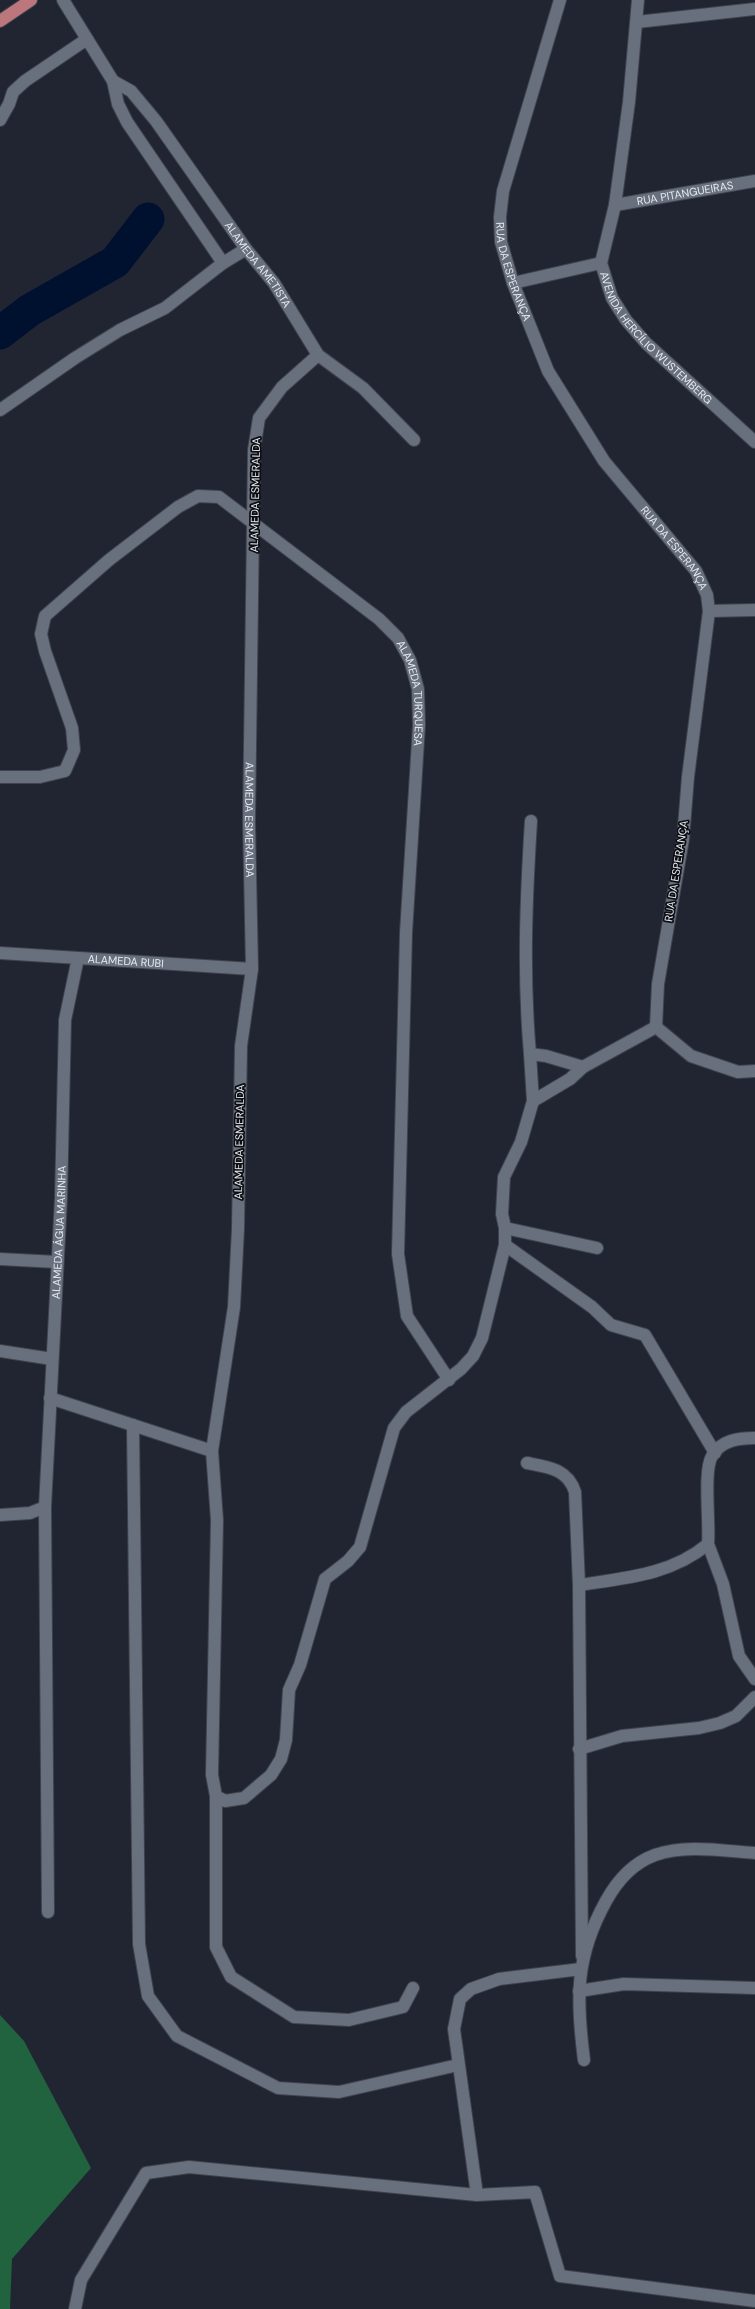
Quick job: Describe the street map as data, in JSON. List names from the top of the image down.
{
  "streets": {
    "street": [
      "RUA PITANGUEIRAS",
      "ALAMEDA AMETISTA",
      "RUA DA ESPERANÇA",
      "AVENIDA HERCÍLIO WUSTEMBERG",
      "ALAMEDA ESMERALDA",
      "ALAMEDA TURQUESA",
      "ALAMEDA RUBI",
      "ALAMEDA ÁGUA MARINHA"
    ]
  },
  "crossings": [
    ["RUA PITANGUEIRAS", "AVENIDA HERCÍLIO WUSTEMBERG"],
    ["ALAMEDA AMETISTA", "ALAMEDA ESMERALDA"],
    ["ALAMEDA ESMERALDA", "ALAMEDA TURQUESA"],
    ["ALAMEDA ESMERALDA", "ALAMEDA RUBI"],
    ["ALAMEDA RUBI", "ALAMEDA ÁGUA MARINHA"]
  ]
}
